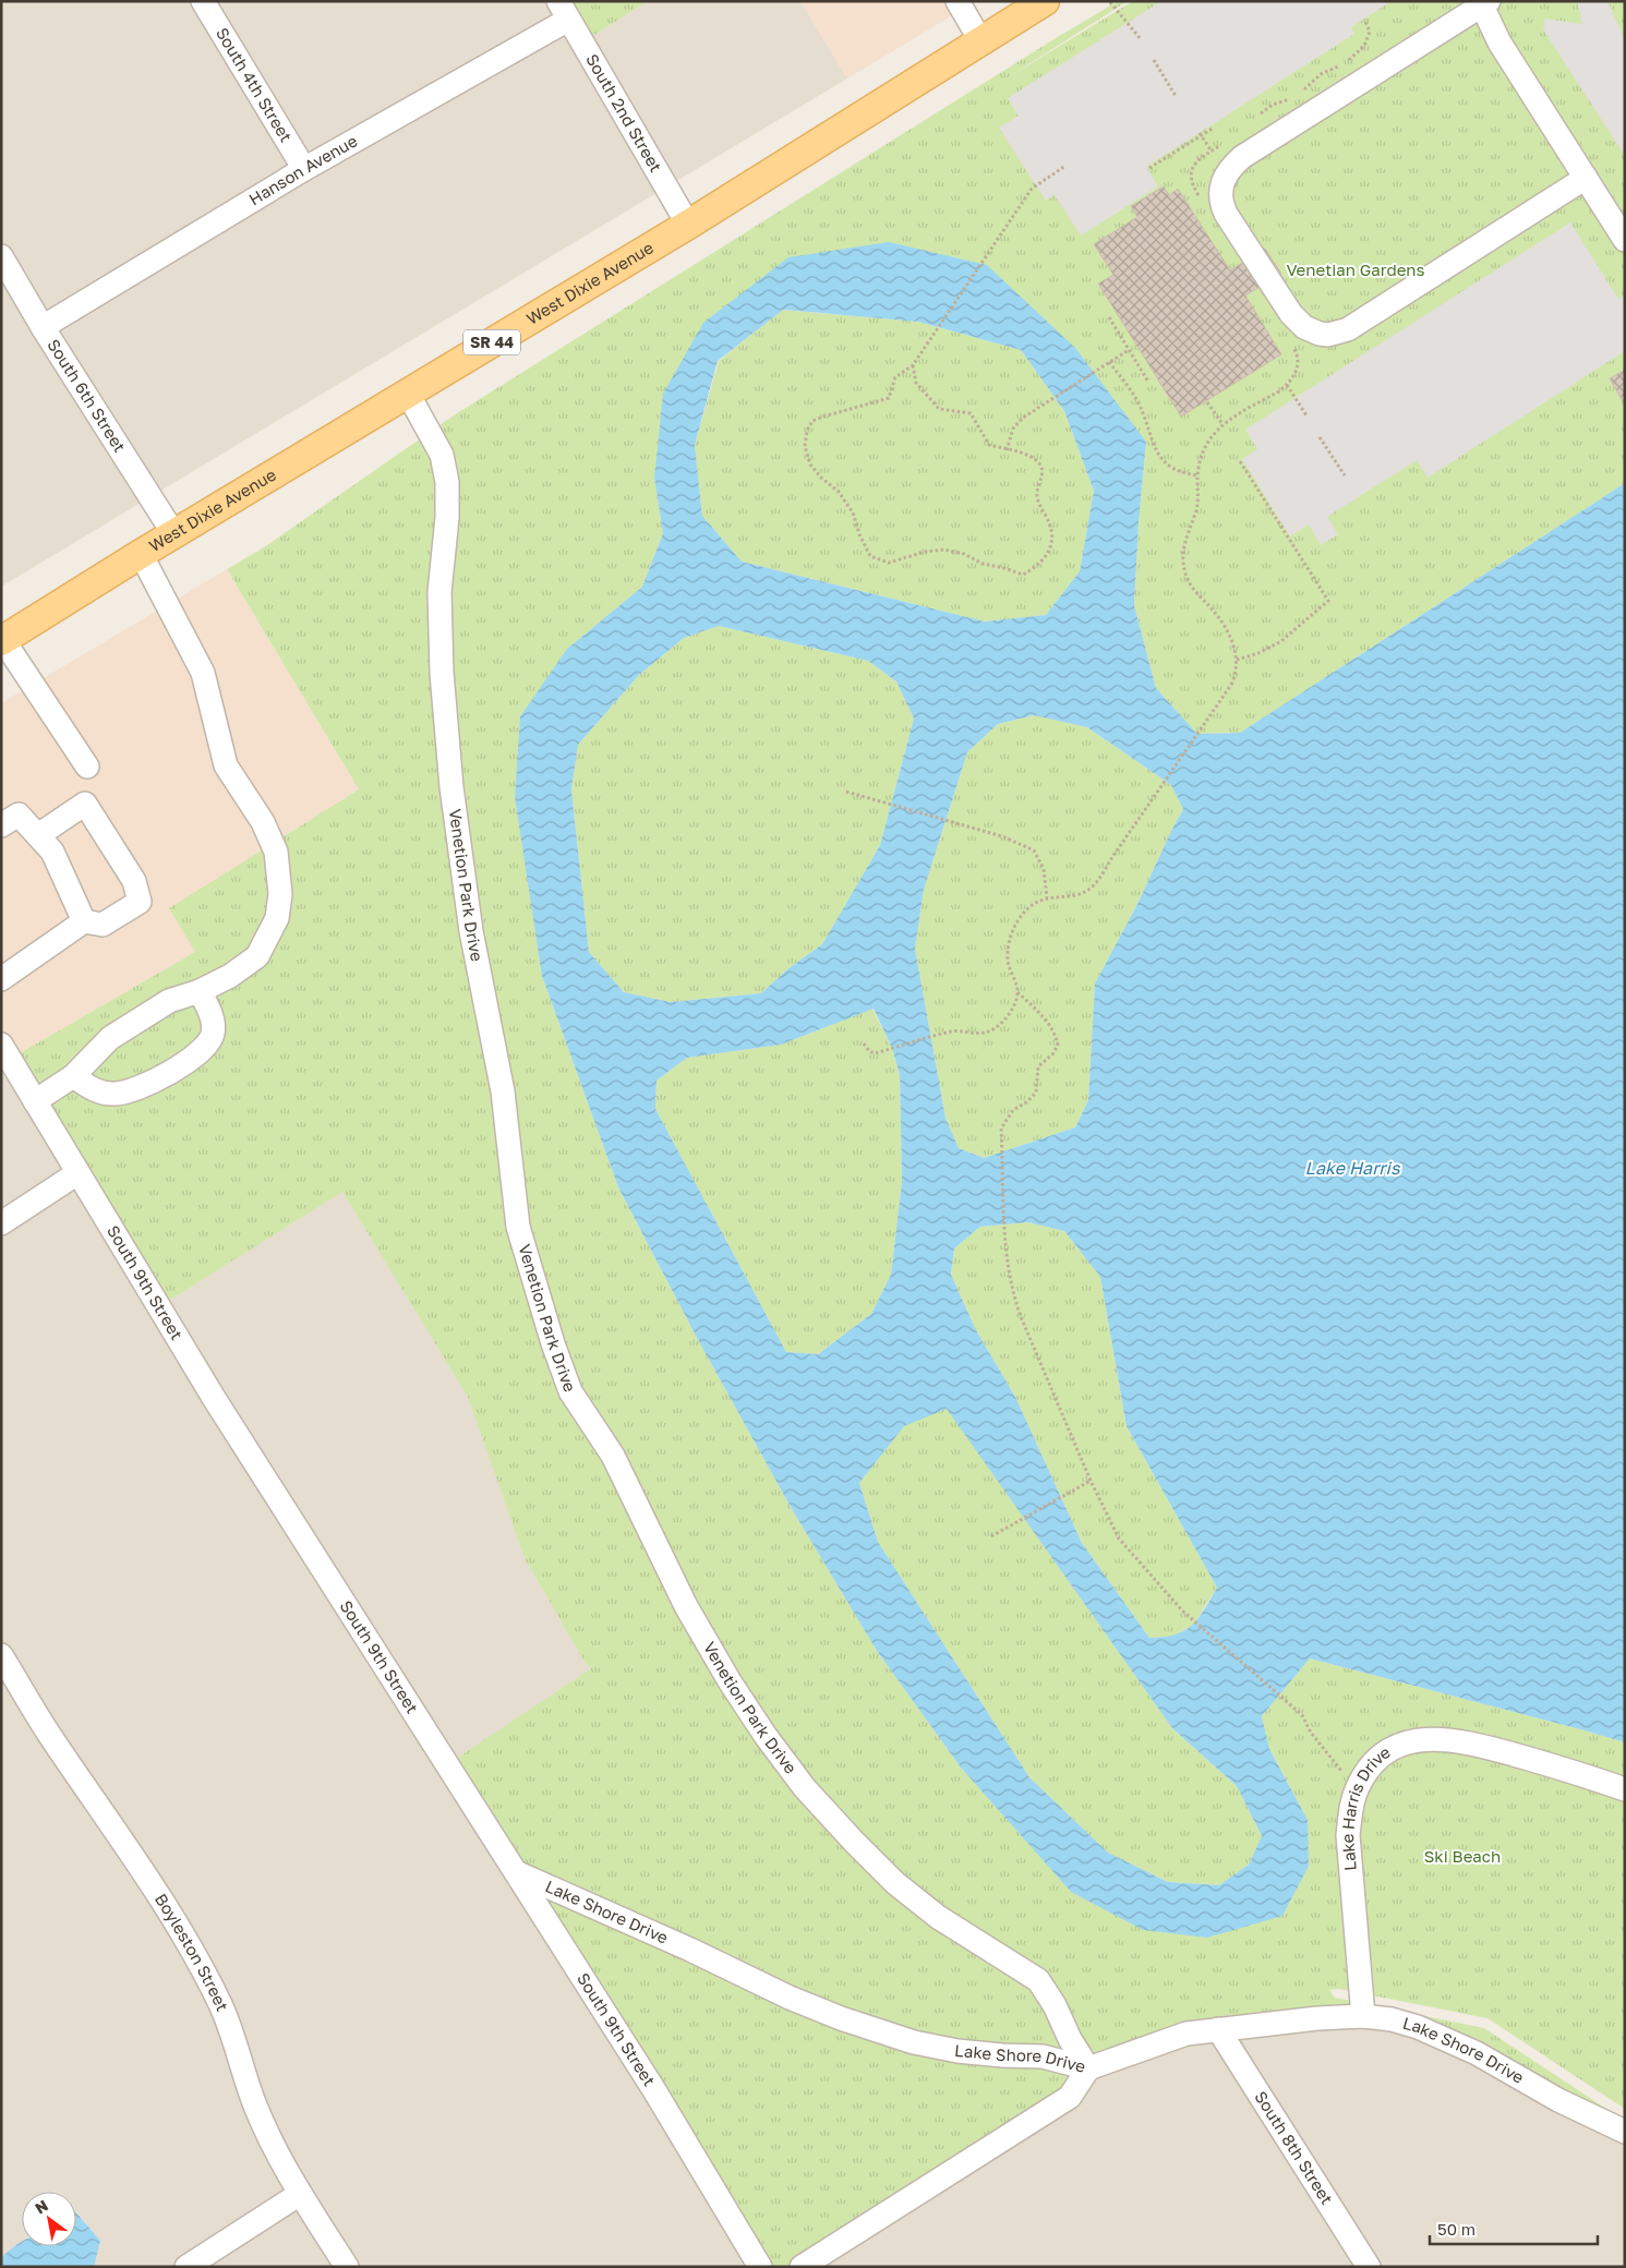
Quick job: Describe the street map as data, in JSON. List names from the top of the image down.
{
  "streets": {
    "main road": ["West Dixie Avenue", "SR 44"],
    "street": [
      "South 4th Street",
      "South 2nd Street",
      "Hanson Avenue",
      "South 6th Street",
      "Venetion Park Drive",
      "South 9th Street",
      "Lake Harris Drive",
      "Lake Shore Drive",
      "Boyleston Street",
      "South 8th Street"
    ]
  },
  "crossings": [
    ["South 4th Street", "Hanson Avenue"],
    ["South 2nd Street", "Hanson Avenue"],
    ["South 2nd Street", "West Dixie Avenue"],
    ["Hanson Avenue", "South 6th Street"],
    ["West Dixie Avenue", "SR 44"],
    ["West Dixie Avenue", "South 6th Street"],
    ["West Dixie Avenue", "Venetion Park Drive"],
    ["Venetion Park Drive", "Lake Shore Drive"],
    ["South 9th Street", "Lake Shore Drive"],
    ["Lake Harris Drive", "Lake Shore Drive"],
    ["Lake Shore Drive", "South 8th Street"]
  ],
  "water": ["Lake Harris"],
  "parks": ["Venetian Gardens", "Ski Beach"],
  "scale_bar": "50 m",
  "north": "top left"
}
